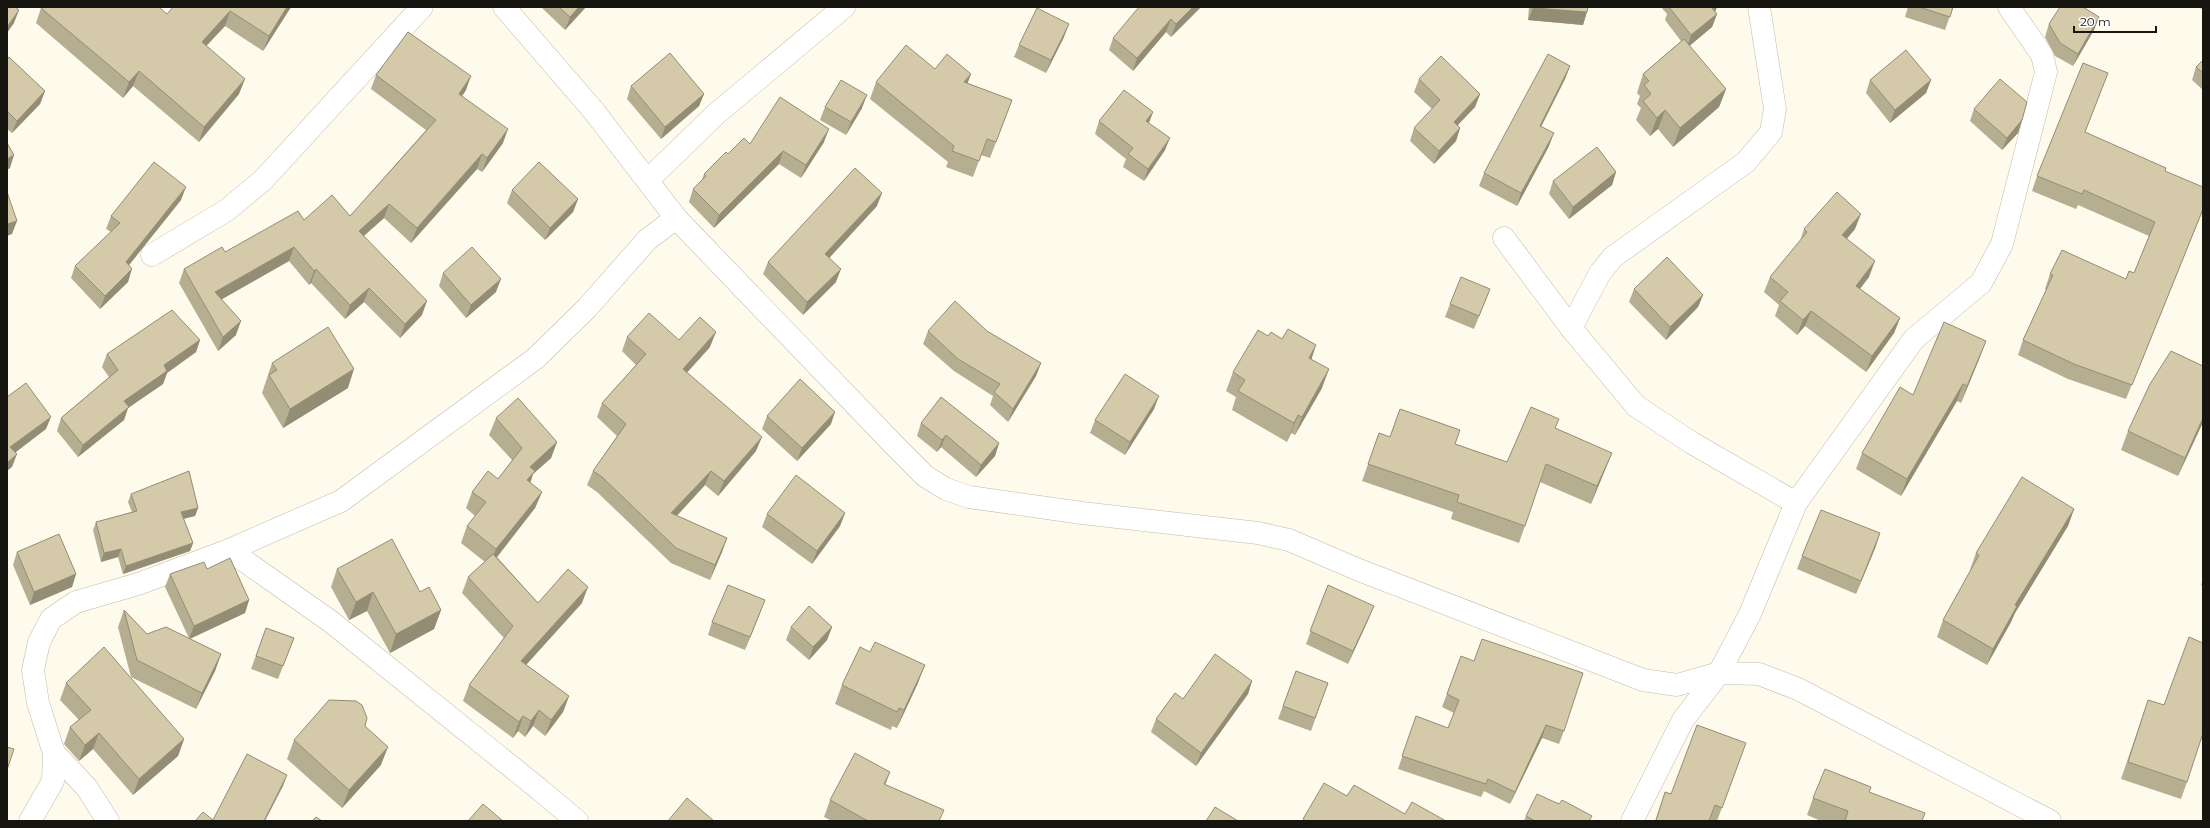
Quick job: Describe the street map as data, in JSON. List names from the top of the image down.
{
  "scale_bar": "20 m"
}
